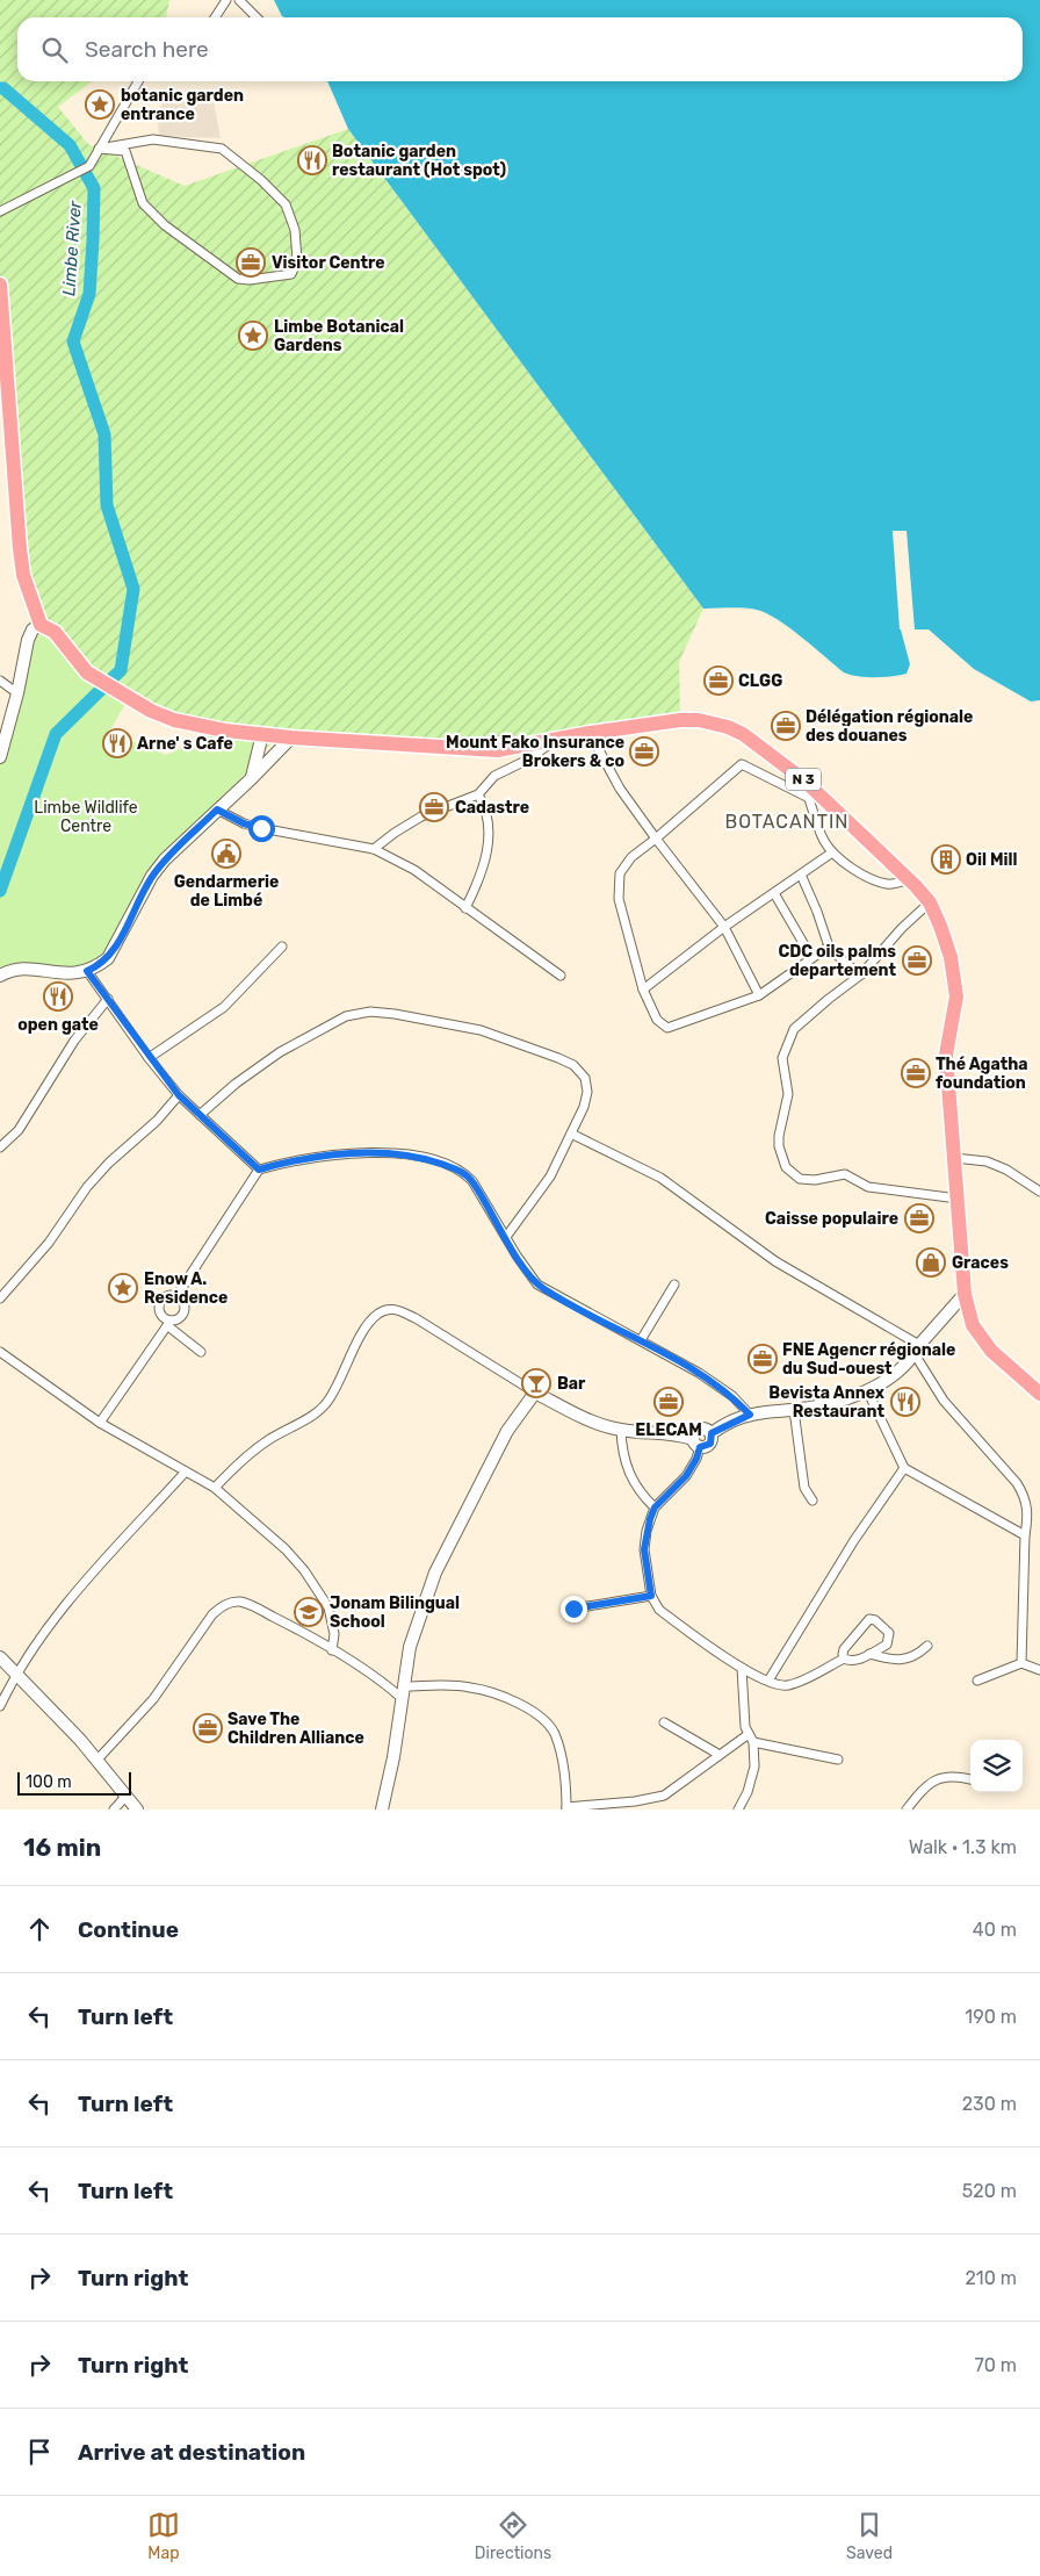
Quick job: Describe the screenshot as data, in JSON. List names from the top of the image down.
{
  "streets": {
    "highway": ["N 3"]
  },
  "districts": ["BOTACANTIN"],
  "water": ["Limbe River"],
  "parks": ["Limbe Wildlife Centre"],
  "places": {
    "place": ["botanic garden entrance", "Limbe Botanical Gardens", "Enow A. Residence"],
    "restaurant": [
      "Botanic garden restaurant (Hot spot)",
      "Arne' s Cafe",
      "open gate",
      "Bevista Annex Restaurant"
    ],
    "office": [
      "Visitor Centre",
      "CLGG",
      "Délégation régionale des douanes",
      "Mount Fako Insurance Brokers & co",
      "Cadastre",
      "CDC oils palms departement",
      "Thé Agatha foundation",
      "Caisse populaire",
      "FNE Agencr régionale du Sud-ouest",
      "ELECAM",
      "Save The Children Alliance"
    ],
    "public building": ["Gendarmerie de Limbé"],
    "building": ["Oil Mill"],
    "shop": ["Graces"],
    "bar": ["Bar"],
    "school or university": ["Jonam Bilingual School"]
  },
  "scale_bar": "100 m",
  "page": {
    "search": "Search here",
    "scale": "100 m",
    "heading": ["16 min", "Walk · 1.3 km"],
    "list": [
      ["Continue", "40 m"],
      ["Turn left", "190 m"],
      ["Turn left", "230 m"],
      ["Turn left", "520 m"],
      ["Turn right", "210 m"],
      ["Turn right", "70 m"],
      "Arrive at destination"
    ],
    "nav": ["Map", "Directions", "Saved"]
  }
}
